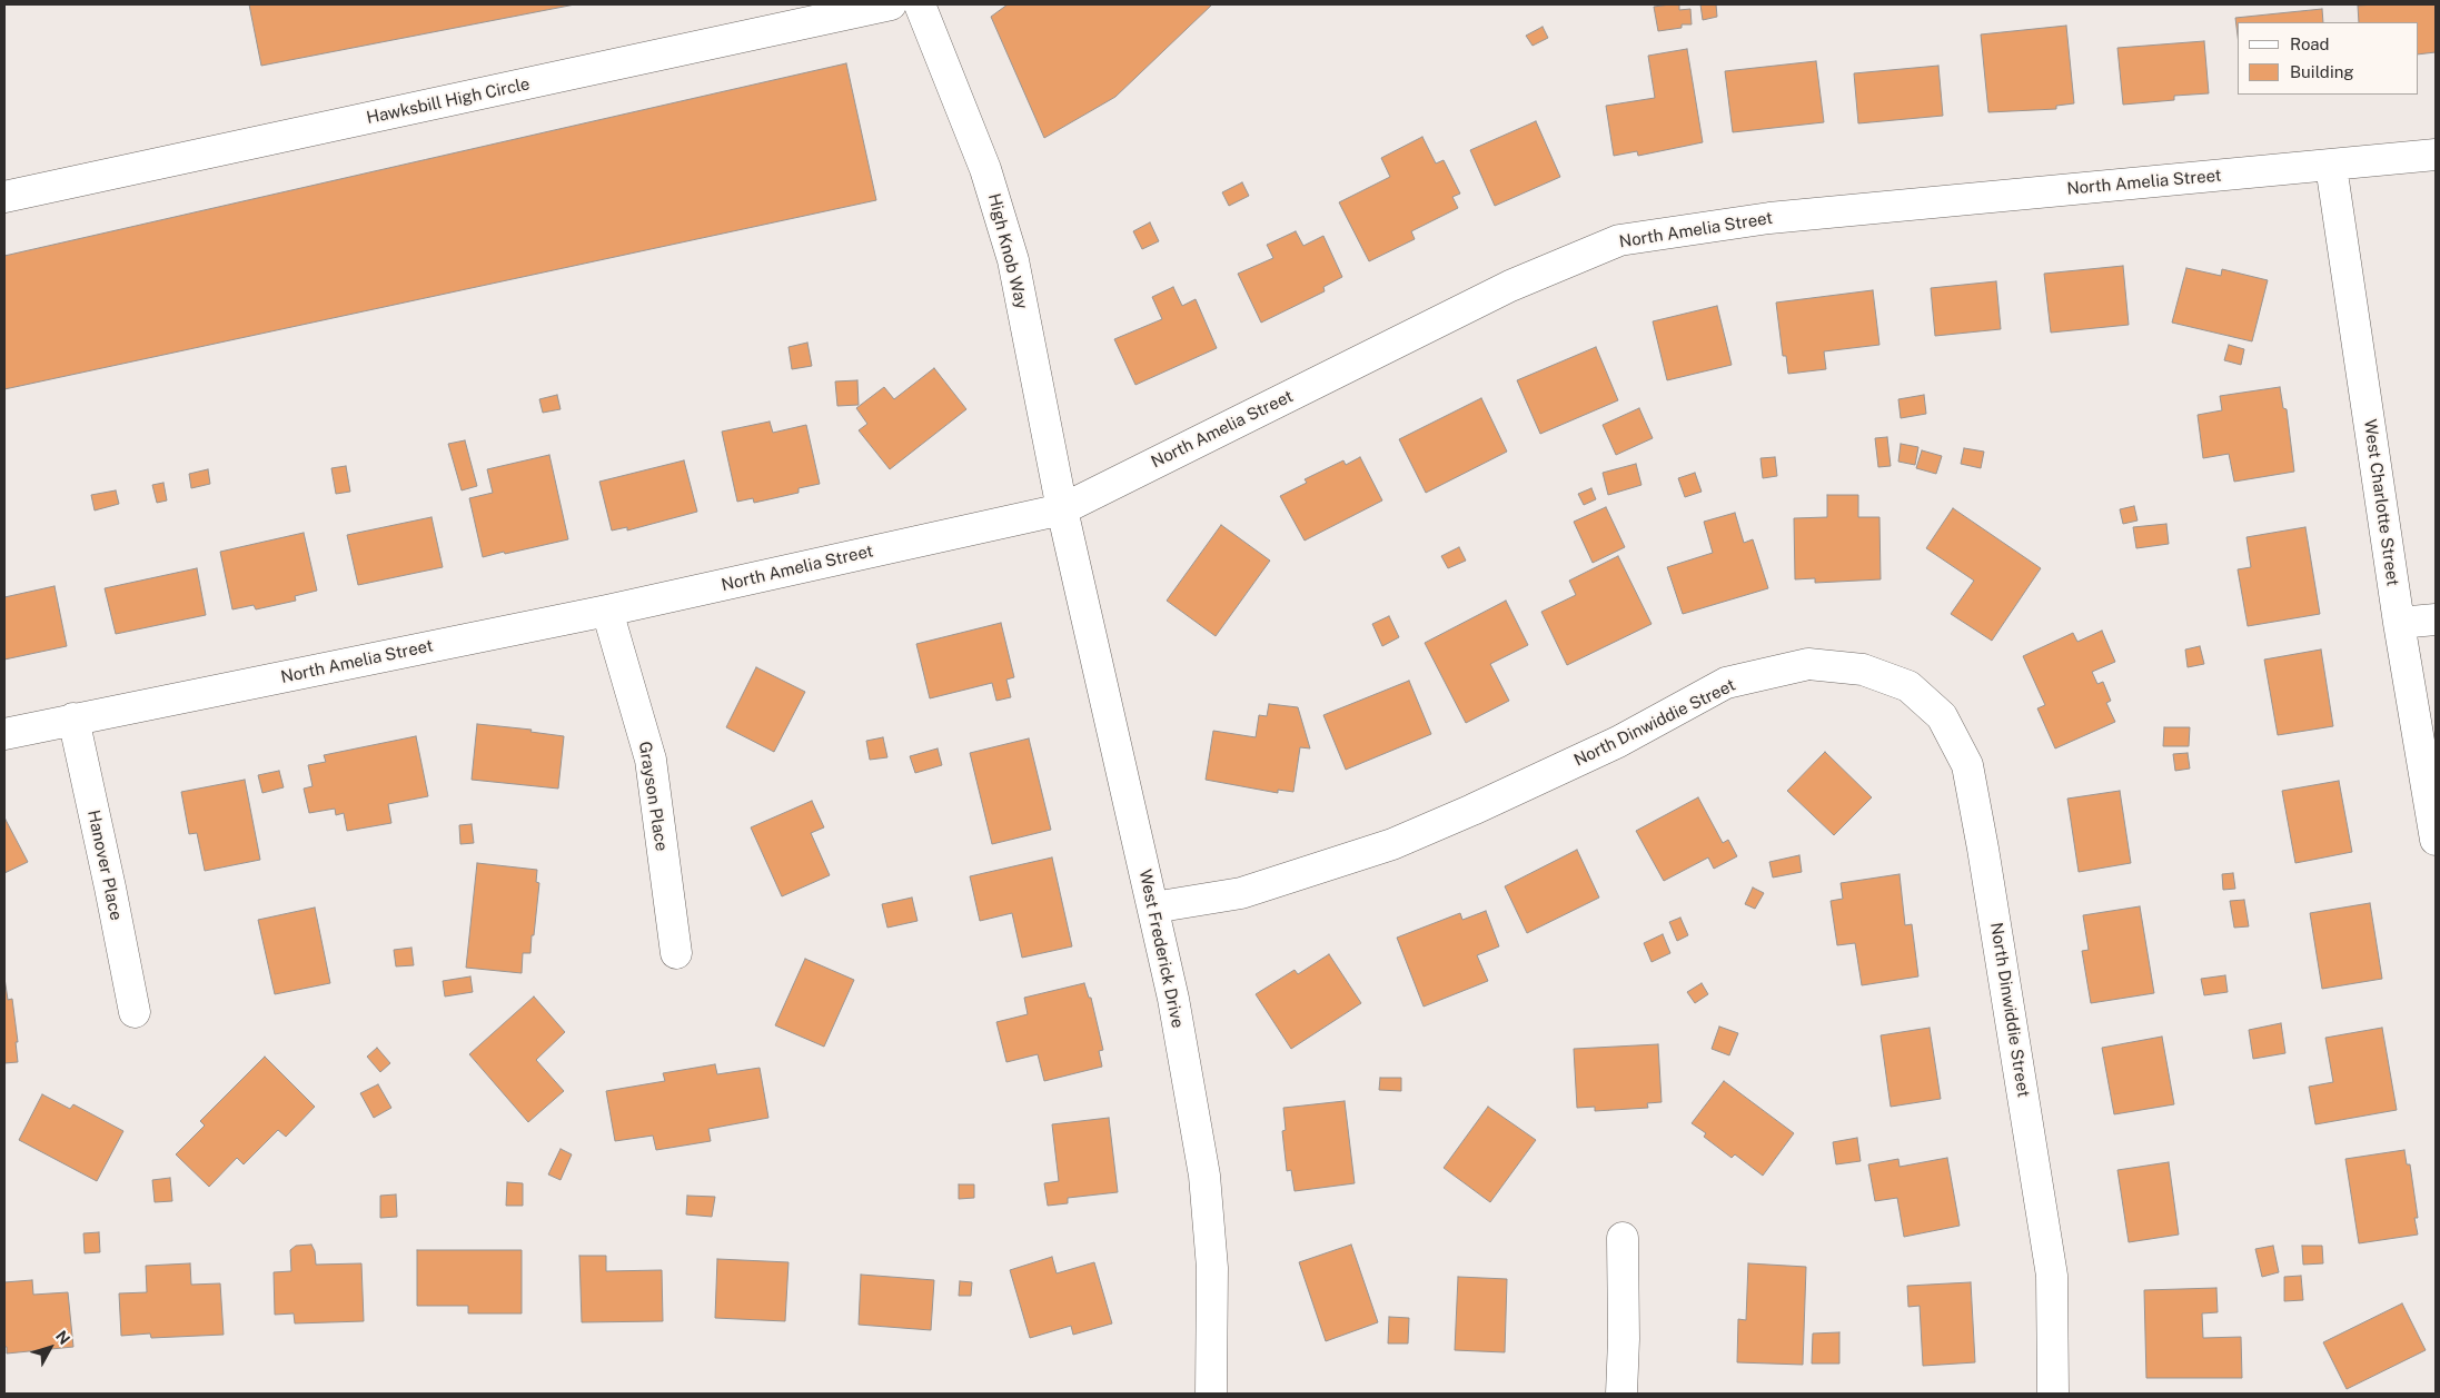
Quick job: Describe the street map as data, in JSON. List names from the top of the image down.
{
  "streets": {
    "street": [
      "Hawksbill High Circle",
      "North Amelia Street",
      "High Knob Way",
      "West Charlotte Street",
      "North Dinwiddie Street",
      "Grayson Place",
      "Hanover Place",
      "West Frederick Drive"
    ]
  },
  "crossings": [
    ["North Amelia Street", "High Knob Way"],
    ["North Amelia Street", "West Charlotte Street"],
    ["North Amelia Street", "Grayson Place"],
    ["North Amelia Street", "Hanover Place"],
    ["North Amelia Street", "West Frederick Drive"],
    ["High Knob Way", "West Frederick Drive"],
    ["North Dinwiddie Street", "West Frederick Drive"]
  ],
  "legend": ["Road", "Building"],
  "north": "top right"
}
